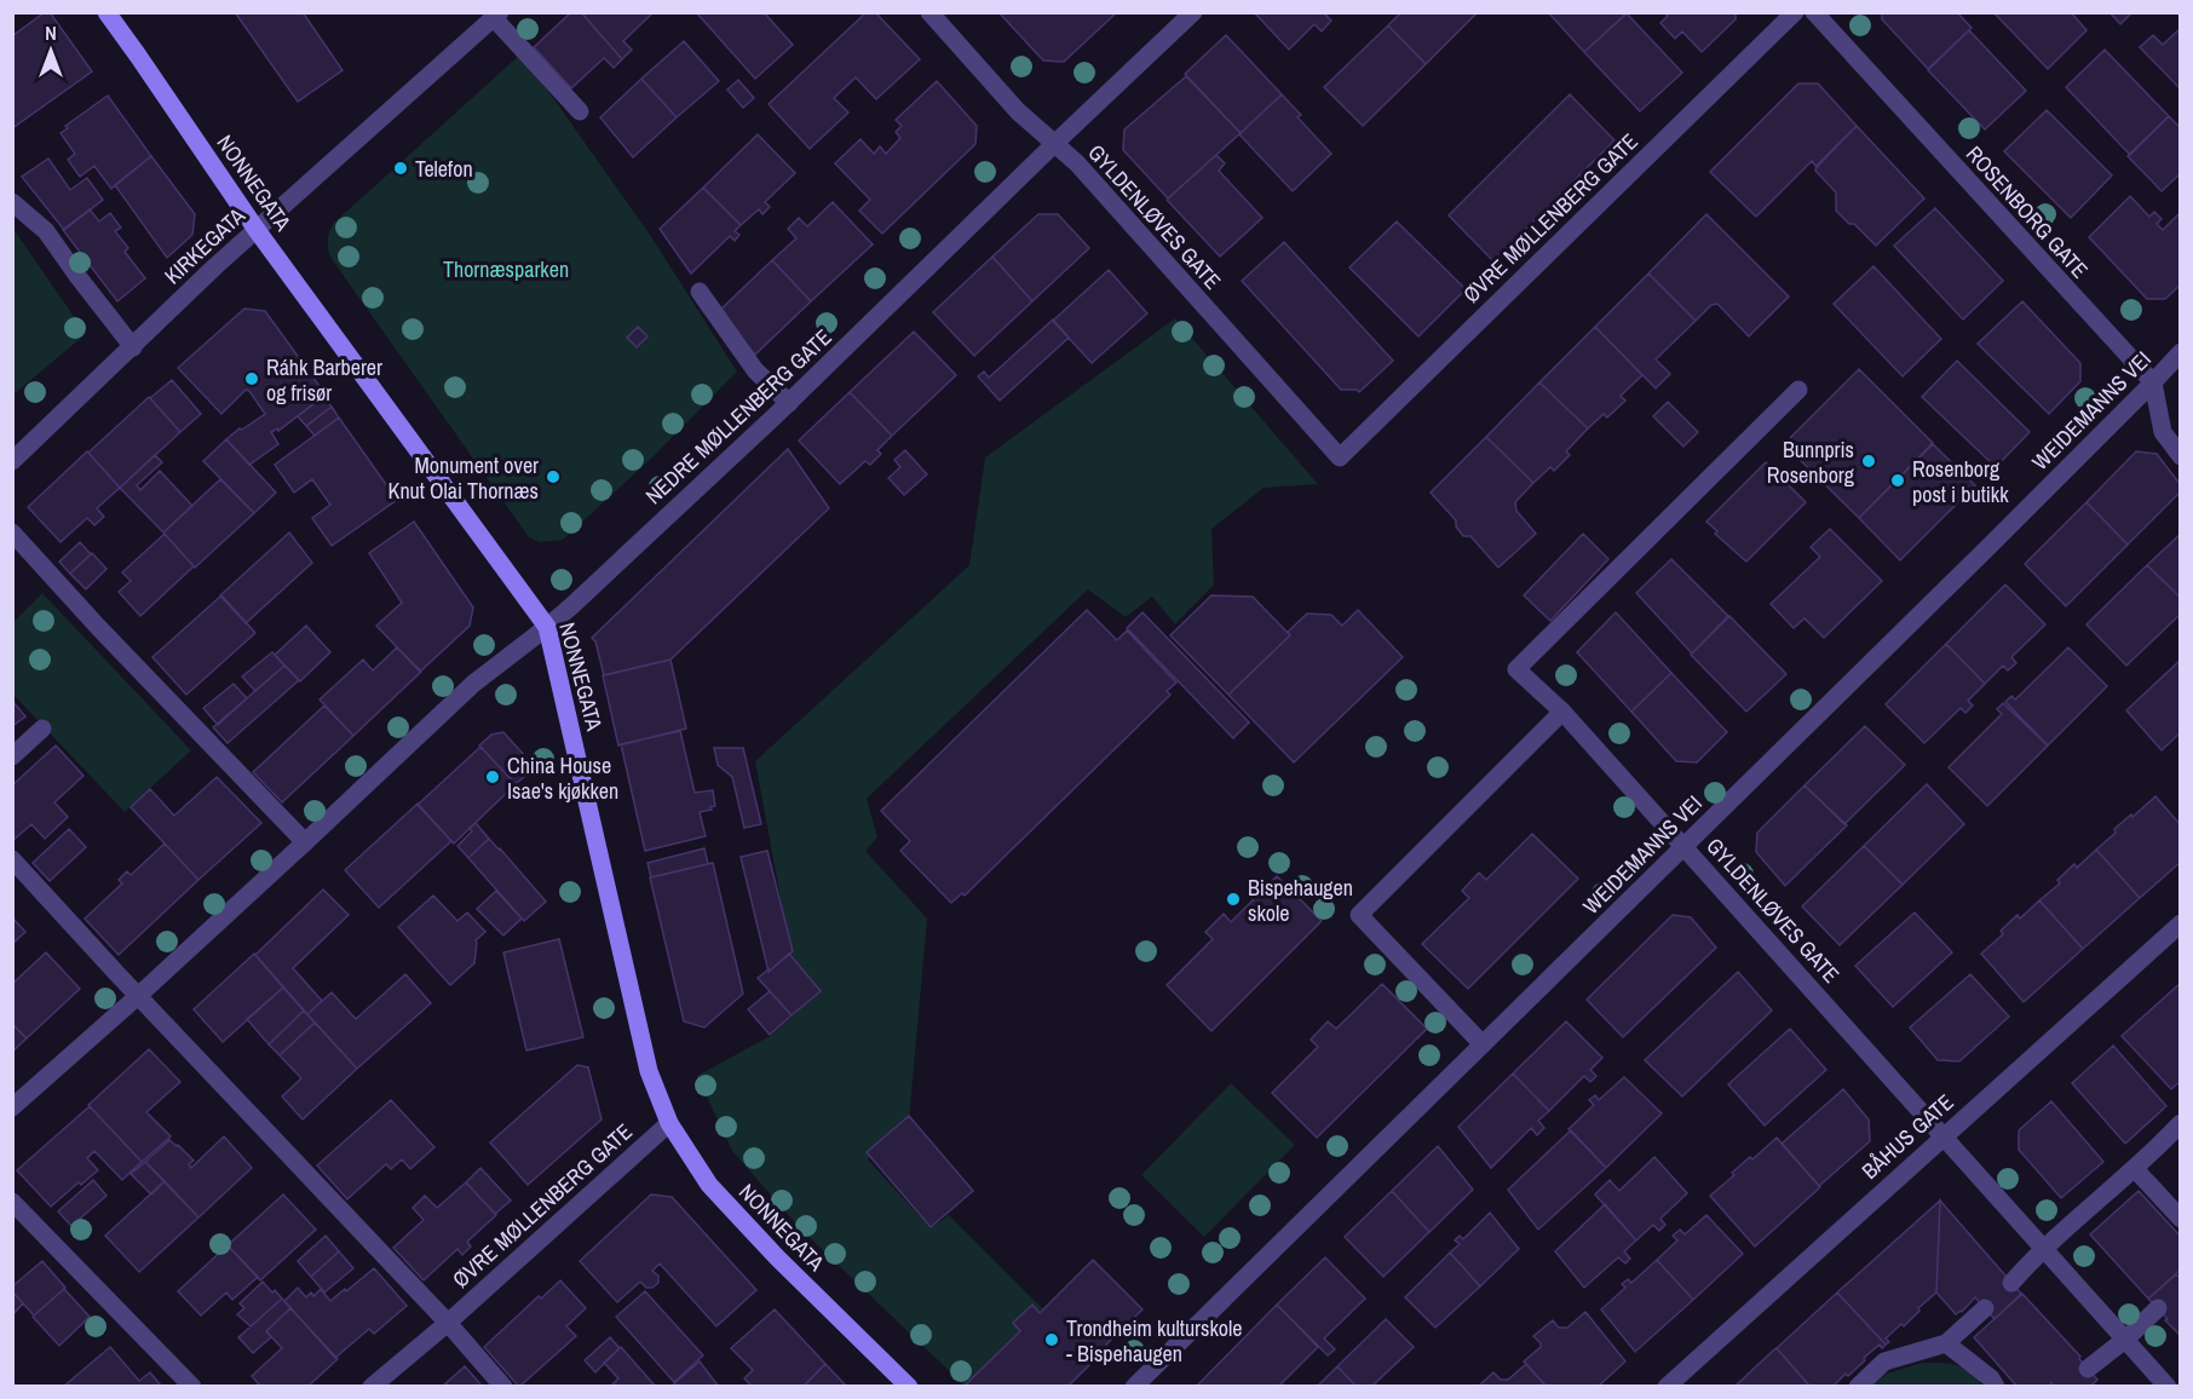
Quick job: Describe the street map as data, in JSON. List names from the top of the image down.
{
  "streets": {
    "street": [
      "NONNEGATA",
      "ROSENBORG GATE",
      "GYLDENLØVES GATE",
      "ØVRE MØLLENBERG GATE",
      "KIRKEGATA",
      "WEIDEMANNS VEI",
      "NEDRE MØLLENBERG GATE",
      "BÅHUS GATE"
    ]
  },
  "crossings": [
    ["NONNEGATA", "ØVRE MØLLENBERG GATE"],
    ["NONNEGATA", "KIRKEGATA"],
    ["NONNEGATA", "NEDRE MØLLENBERG GATE"],
    ["ROSENBORG GATE", "WEIDEMANNS VEI"],
    ["GYLDENLØVES GATE", "ØVRE MØLLENBERG GATE"],
    ["GYLDENLØVES GATE", "WEIDEMANNS VEI"],
    ["GYLDENLØVES GATE", "NEDRE MØLLENBERG GATE"],
    ["GYLDENLØVES GATE", "BÅHUS GATE"]
  ],
  "parks": ["Thornæsparken"],
  "places": [
    "Telefon",
    "Ráhk Barberer og frisør",
    "Bunnpris Rosenborg",
    "Monument over Knut Olai Thornæs",
    "Rosenborg post i butikk",
    "China House Isae's kjøkken",
    "Bispehaugen skole",
    "Trondheim kulturskole - Bispehaugen"
  ],
  "north": "top"
}
